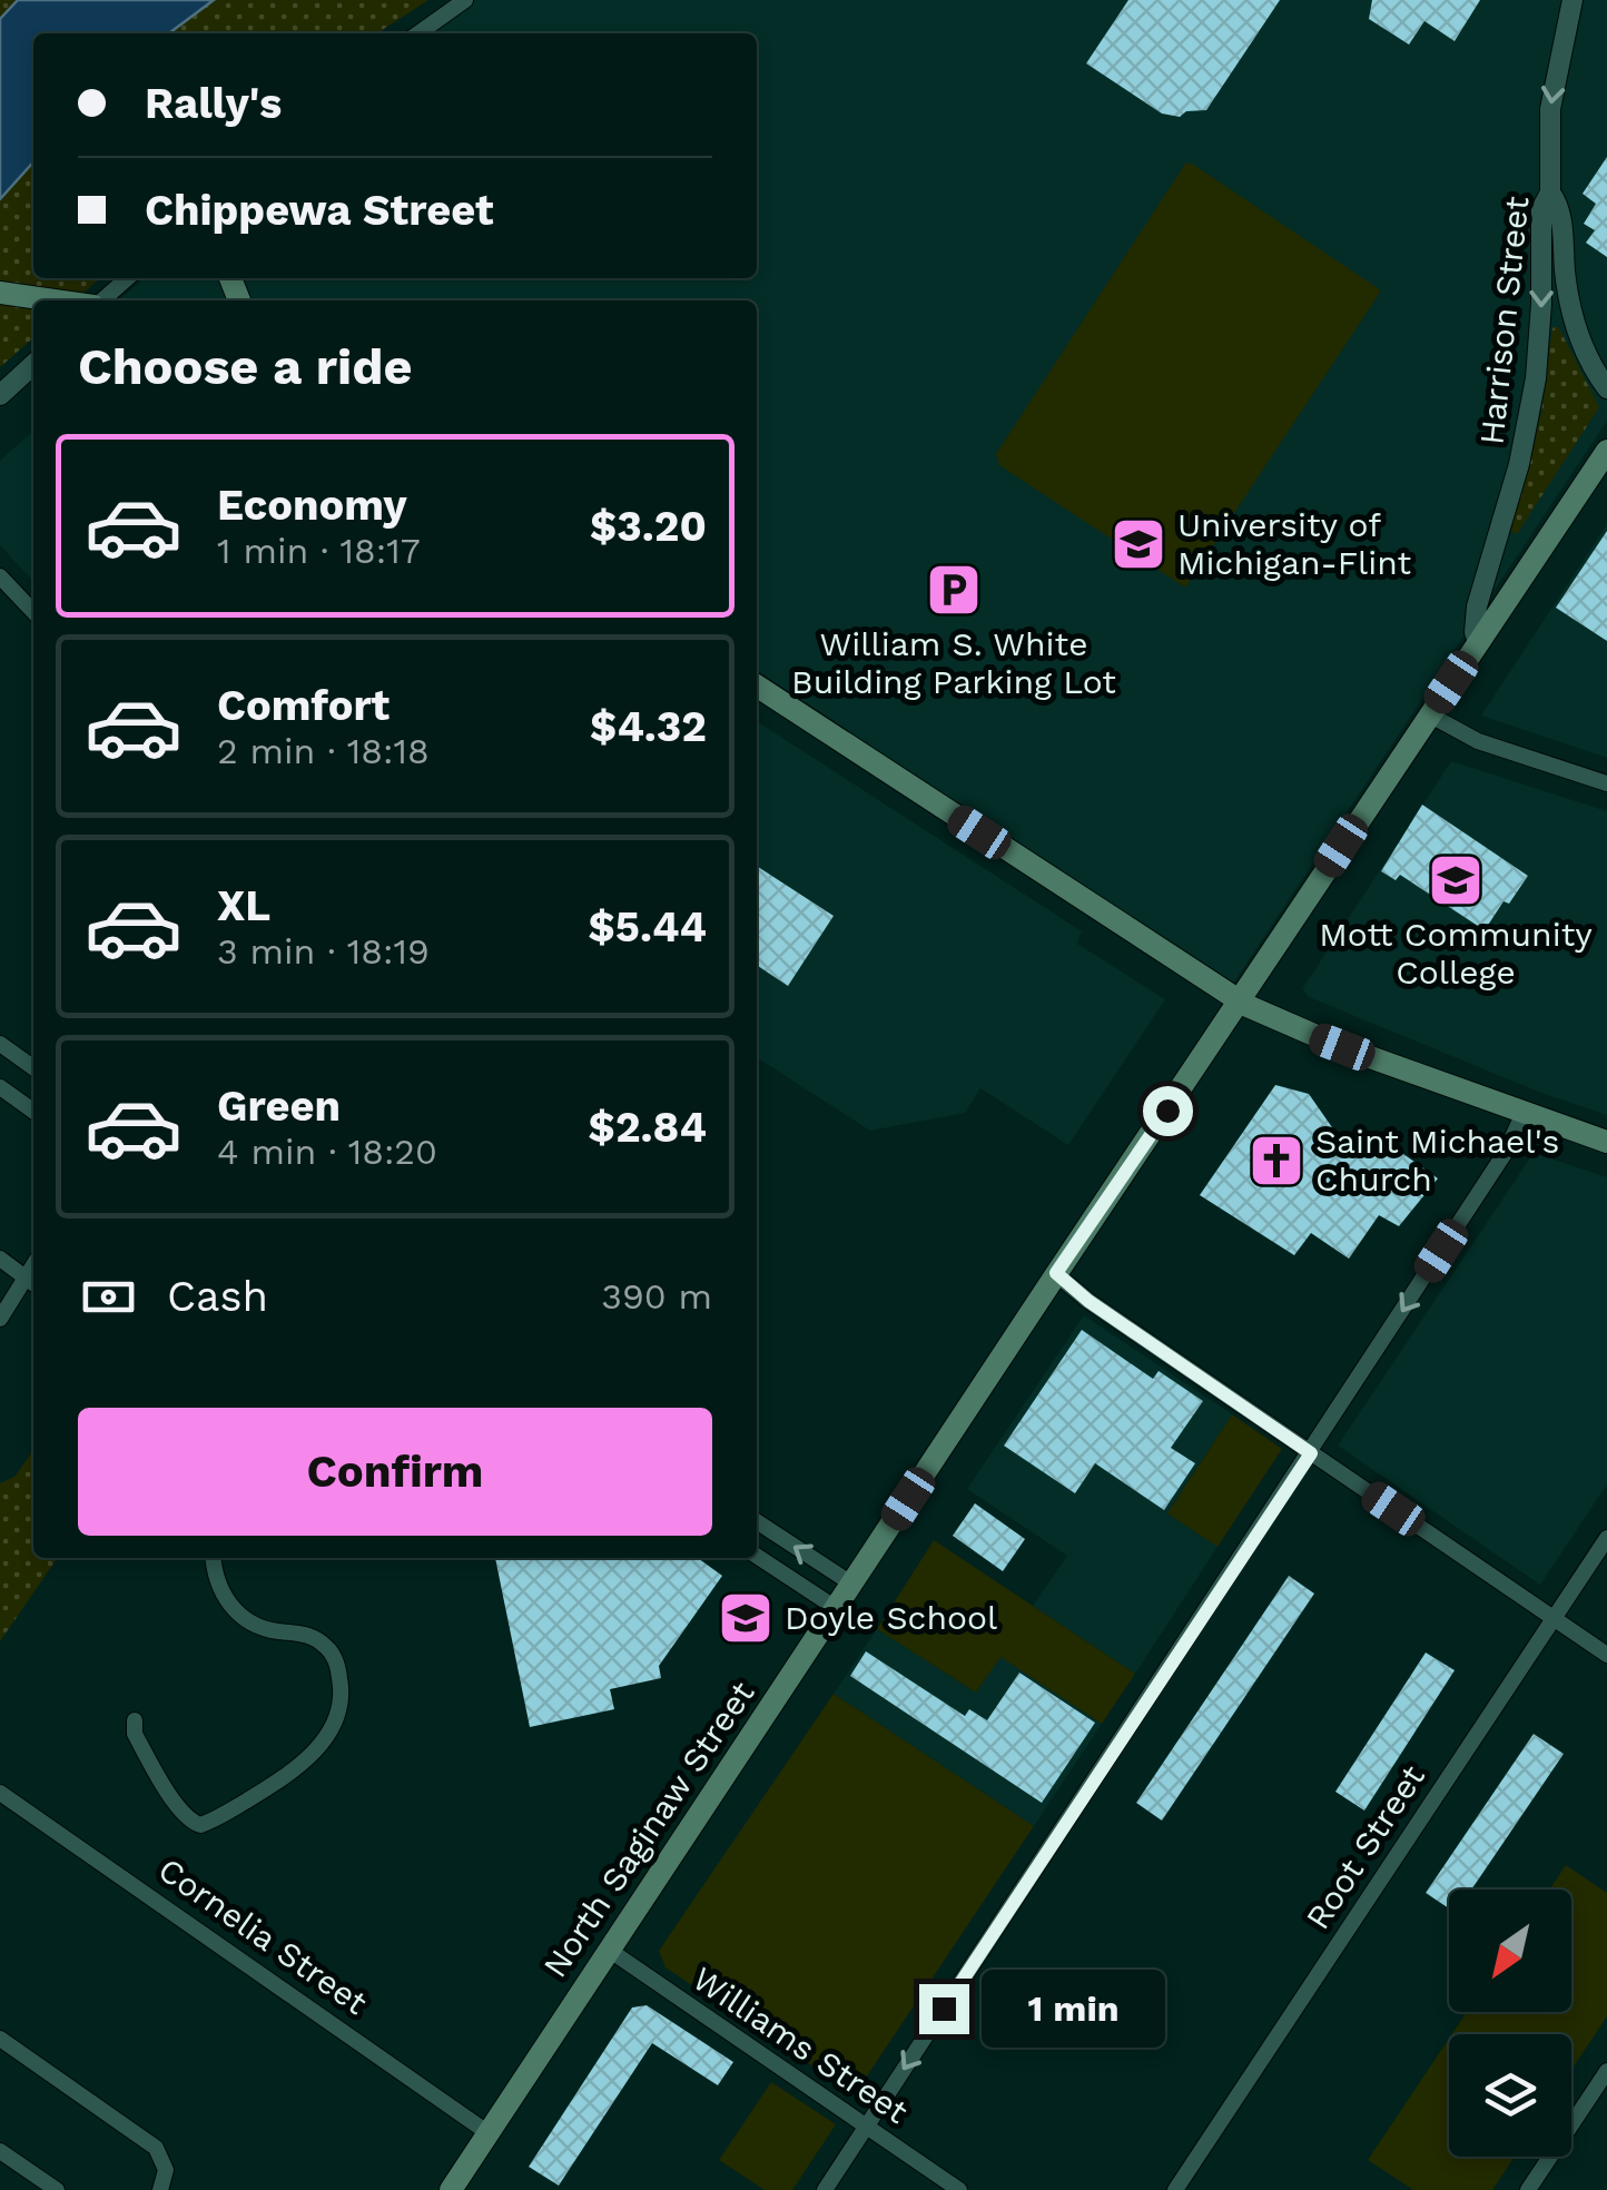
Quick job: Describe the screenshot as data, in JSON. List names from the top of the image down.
{
  "streets": {
    "main road": ["North Saginaw Street"],
    "street": [
      "Harrison Street",
      "Root Street",
      "Cornelia Street",
      "Williams Street"
    ]
  },
  "crossings": [
    ["Harrison Street", "North Saginaw Street"],
    ["North Saginaw Street", "Cornelia Street"],
    ["North Saginaw Street", "Williams Street"]
  ],
  "one_way": ["Harrison Street"],
  "places": {
    "school or university": ["University of Michigan-Flint", "Mott Community College", "Doyle School"],
    "parking": ["William S. White Building Parking Lot"],
    "church": ["Saint Michael's Church"]
  },
  "north": "bottom left",
  "page": {
    "banner": ["Rally's", "Chippewa Street"],
    "heading": "Choose a ride",
    "list": [
      {
        "name": "Economy",
        "note": "1 min · 18:17",
        "value": "$3.20"
      },
      {
        "name": "Comfort",
        "note": "2 min · 18:18",
        "value": "$4.32"
      },
      {
        "name": "XL",
        "note": "3 min · 18:19",
        "value": "$5.44"
      },
      {
        "name": "Green",
        "note": "4 min · 18:20",
        "value": "$2.84"
      }
    ],
    "pay": ["Cash", "390 m"],
    "buttons": "Confirm",
    "bubble": "1 min"
  }
}
